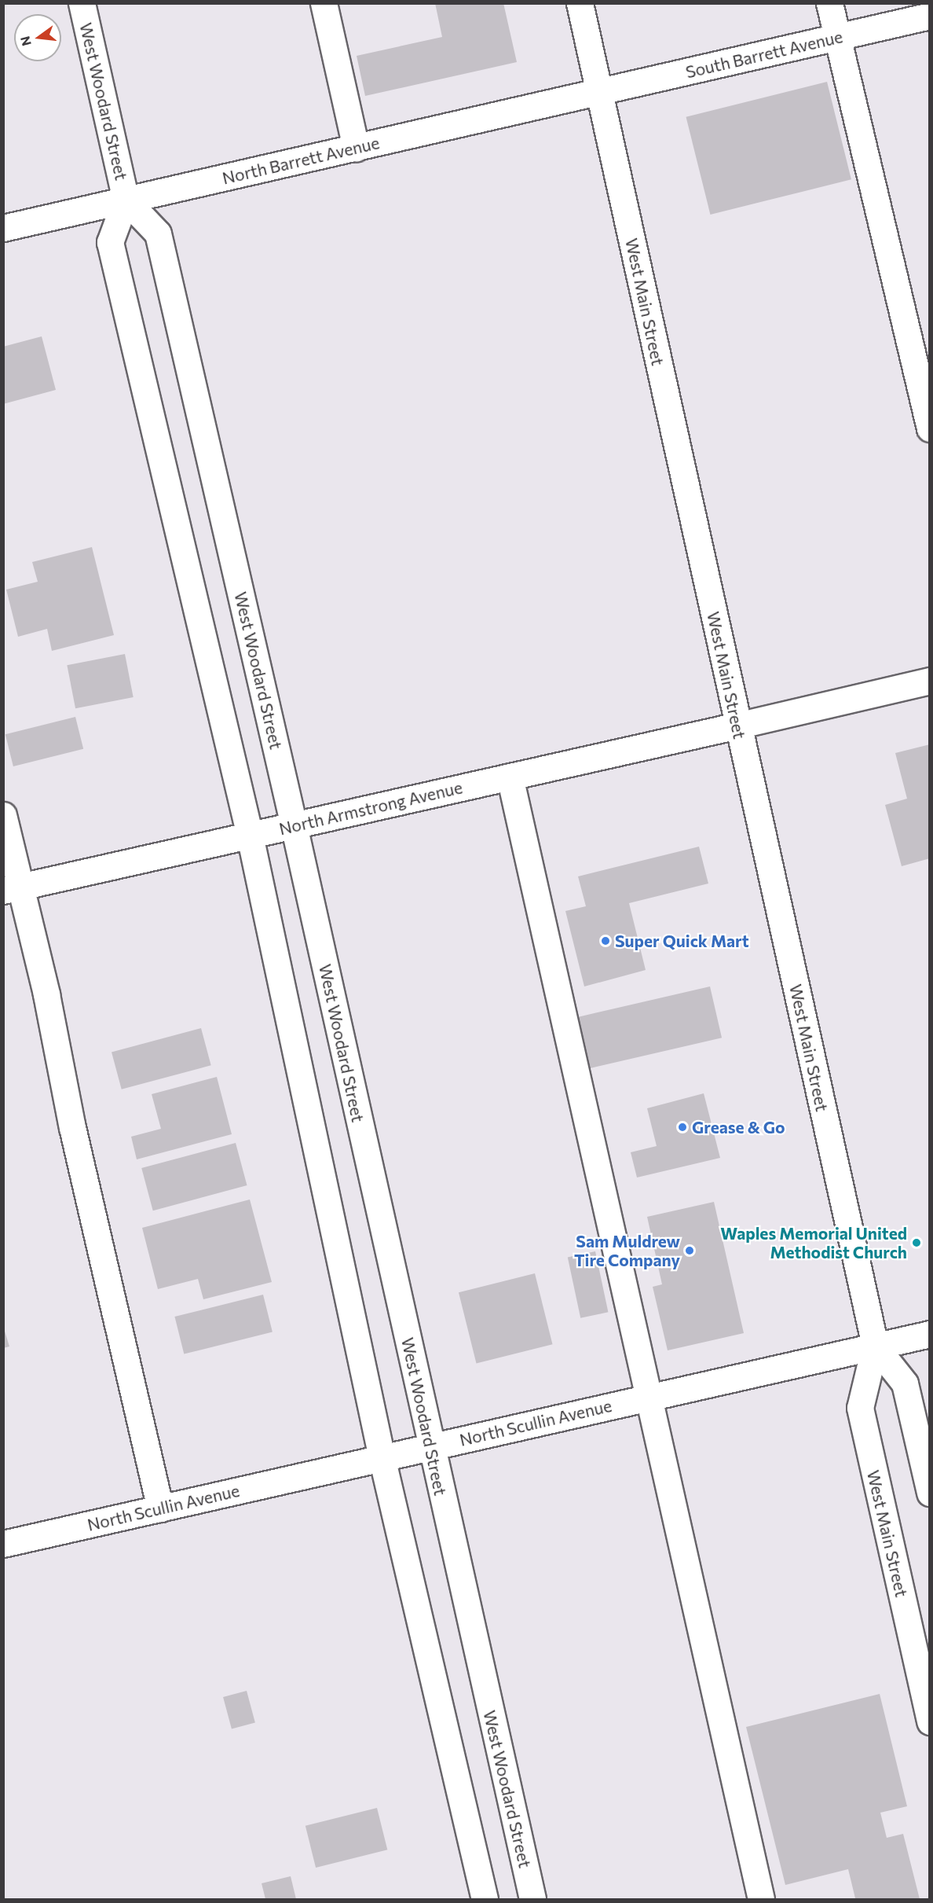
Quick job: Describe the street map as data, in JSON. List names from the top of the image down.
{
  "streets": {
    "street": [
      "South Barrett Avenue",
      "West Woodard Street",
      "North Barrett Avenue",
      "West Main Street",
      "North Armstrong Avenue",
      "North Scullin Avenue"
    ]
  },
  "crossings": [
    ["South Barrett Avenue", "North Barrett Avenue"],
    ["South Barrett Avenue", "West Main Street"],
    ["West Woodard Street", "North Barrett Avenue"],
    ["West Woodard Street", "North Armstrong Avenue"],
    ["West Woodard Street", "North Scullin Avenue"],
    ["North Barrett Avenue", "West Main Street"],
    ["West Main Street", "North Armstrong Avenue"],
    ["West Main Street", "North Scullin Avenue"]
  ],
  "places": [
    "Super Quick Mart",
    "Grease & Go",
    "Waples Memorial United Methodist Church",
    "Sam Muldrew Tire Company"
  ],
  "north": "left"
}
